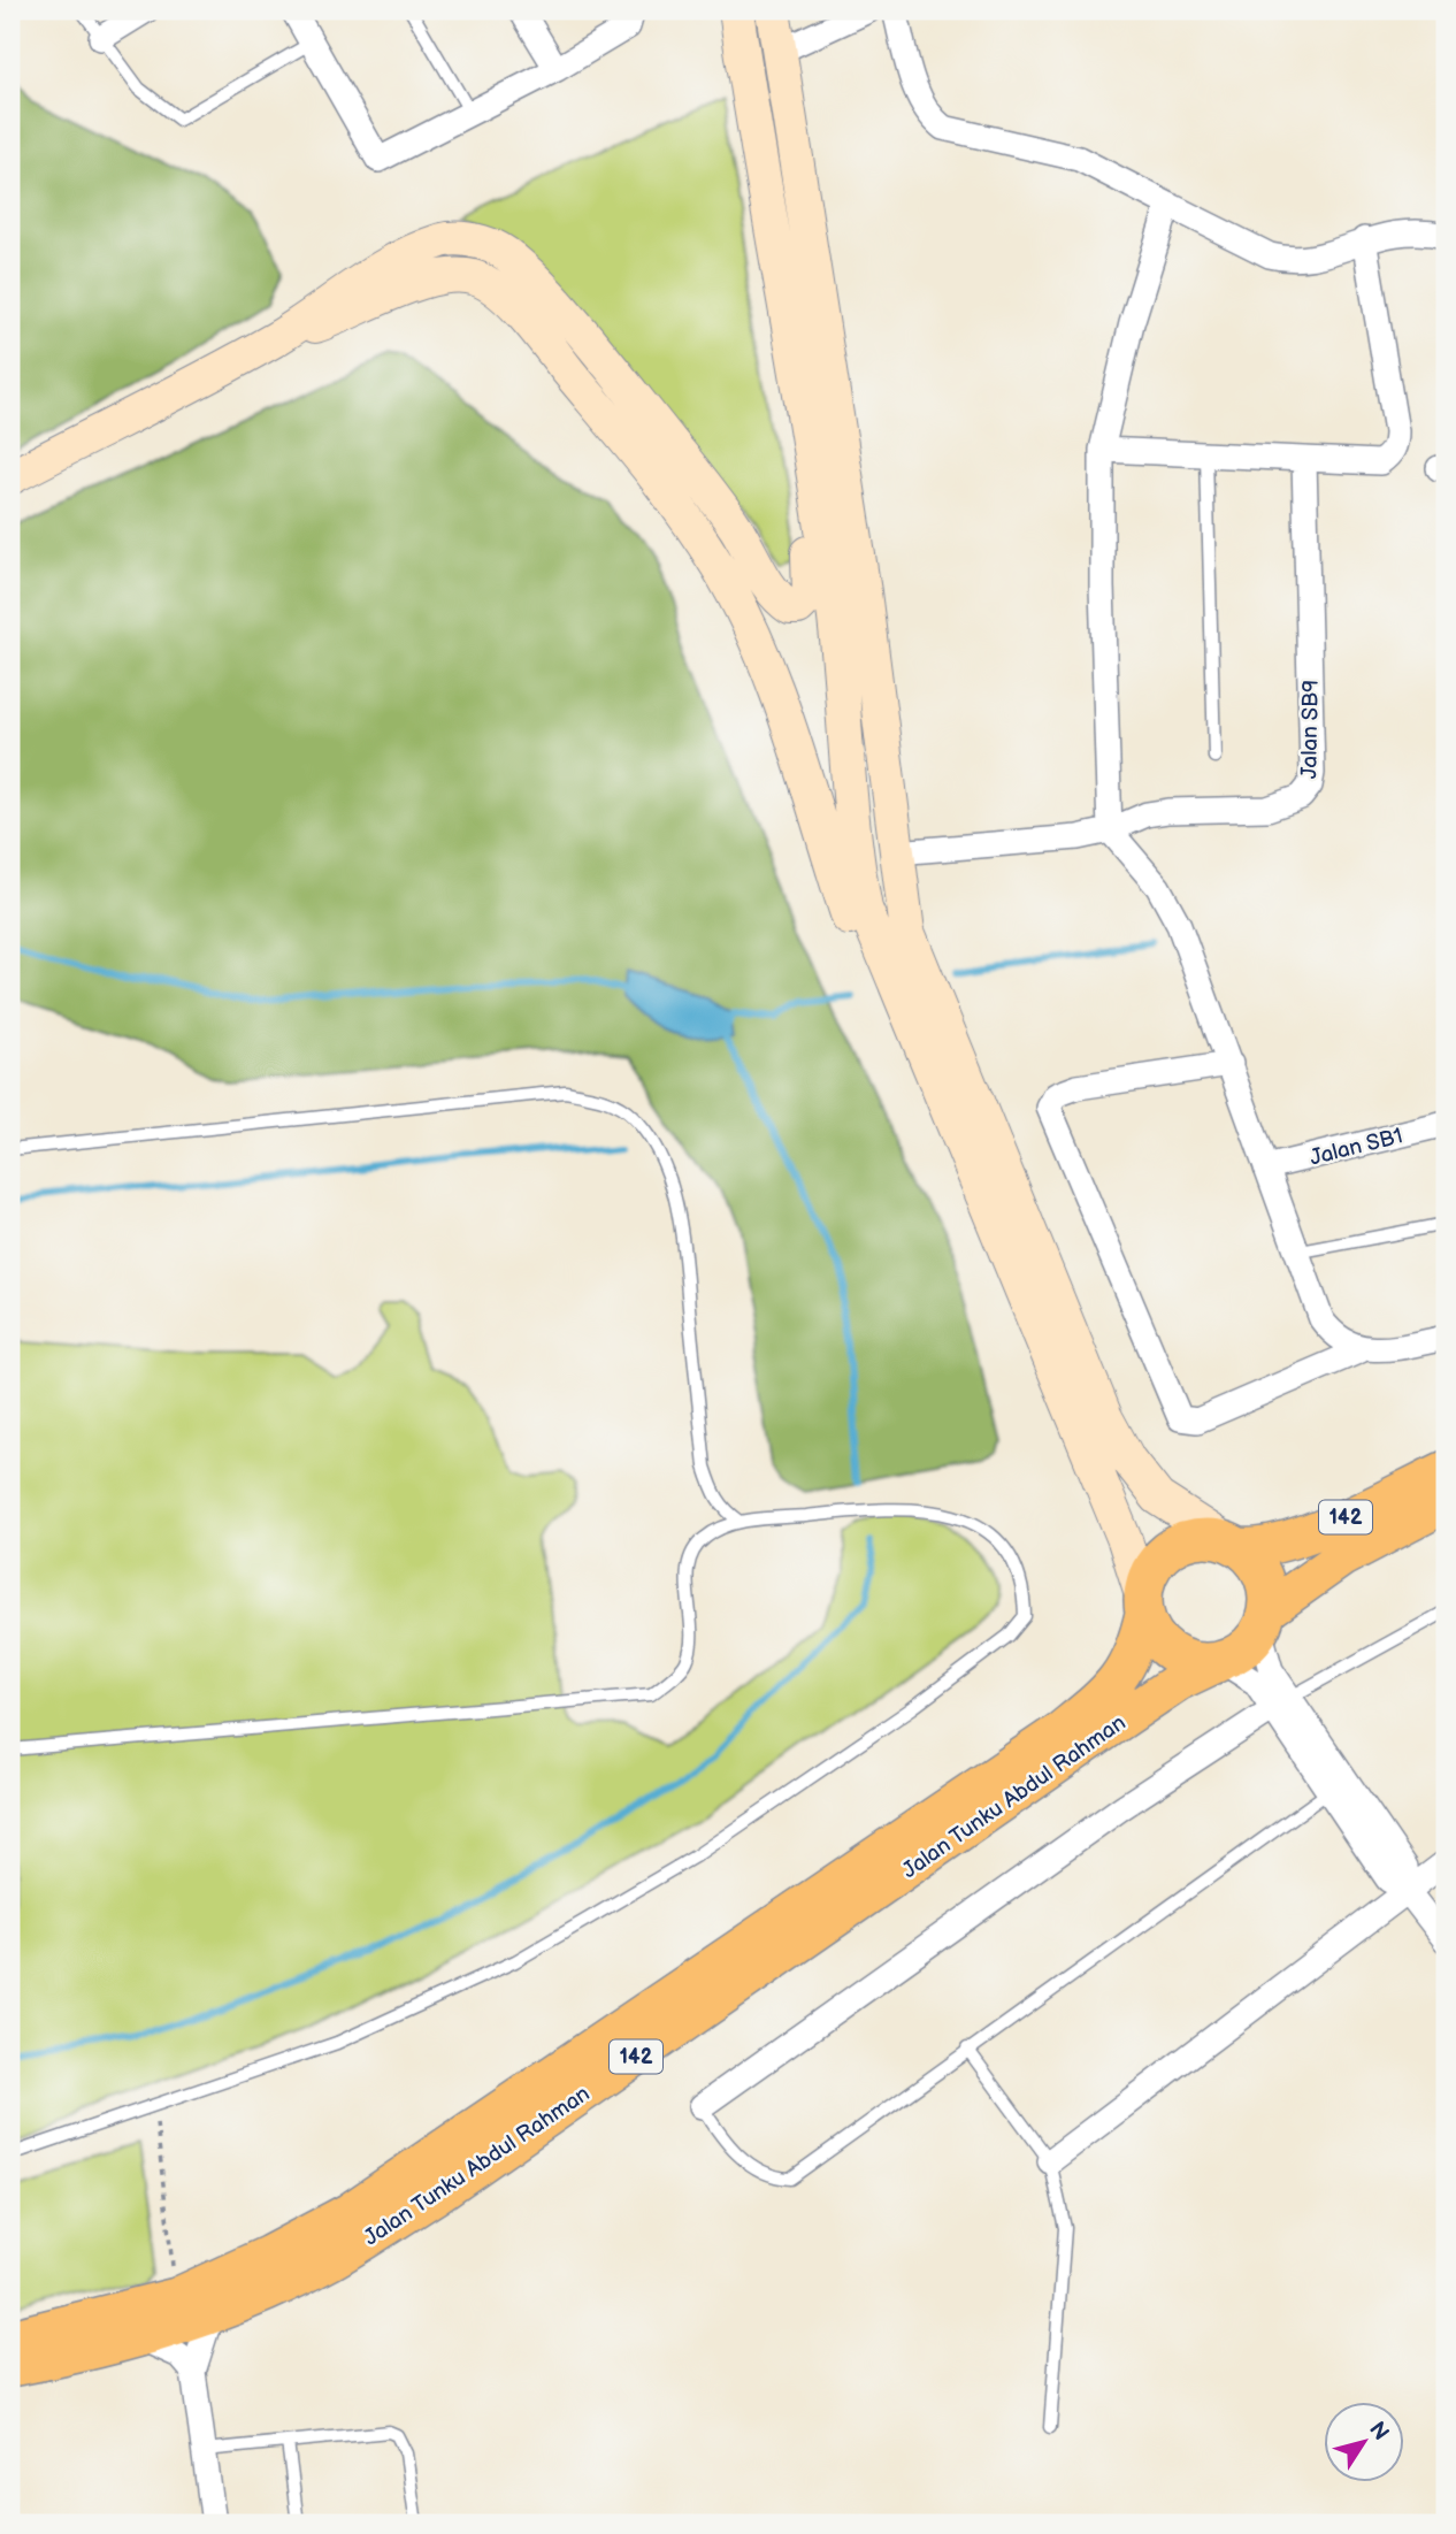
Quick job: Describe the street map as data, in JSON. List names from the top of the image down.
{
  "streets": {
    "main road": ["142", "Jalan Tunku Abdul Rahman"],
    "street": ["Jalan SB9", "Jalan SB1"]
  },
  "crossings": [
    ["142", "Jalan Tunku Abdul Rahman"]
  ],
  "north": "top right"
}
